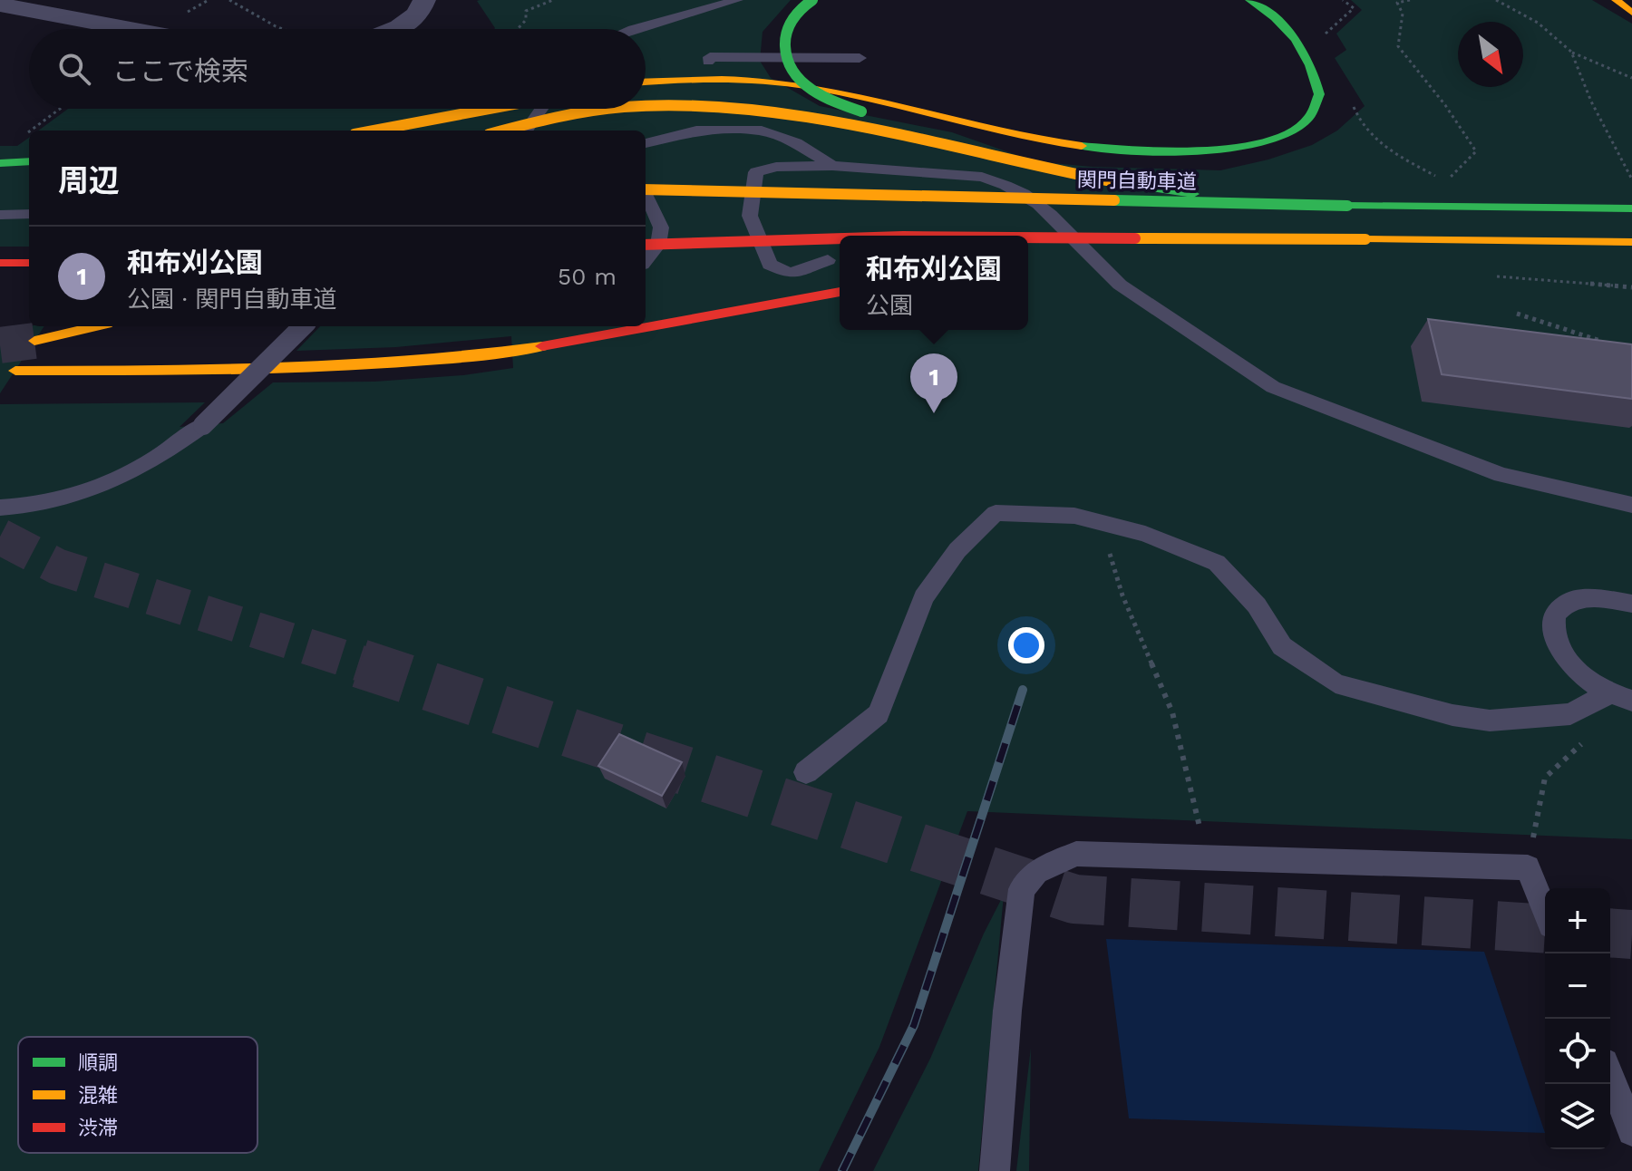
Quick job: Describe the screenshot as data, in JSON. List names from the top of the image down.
{
  "streets": {
    "main road": ["関門自動車道"]
  },
  "legend": ["順調", "混雑", "渋滞"],
  "north": "bottom right",
  "page": {
    "search": "ここで検索",
    "heading": "周辺",
    "list": [
      {
        "mark": "1",
        "name": "和布刈公園",
        "note": "公園 · 関門自動車道",
        "value": "50 m"
      }
    ],
    "popup": ["和布刈公園", "公園"],
    "pins": "1",
    "map_buttons": ["+", "−"]
  }
}
